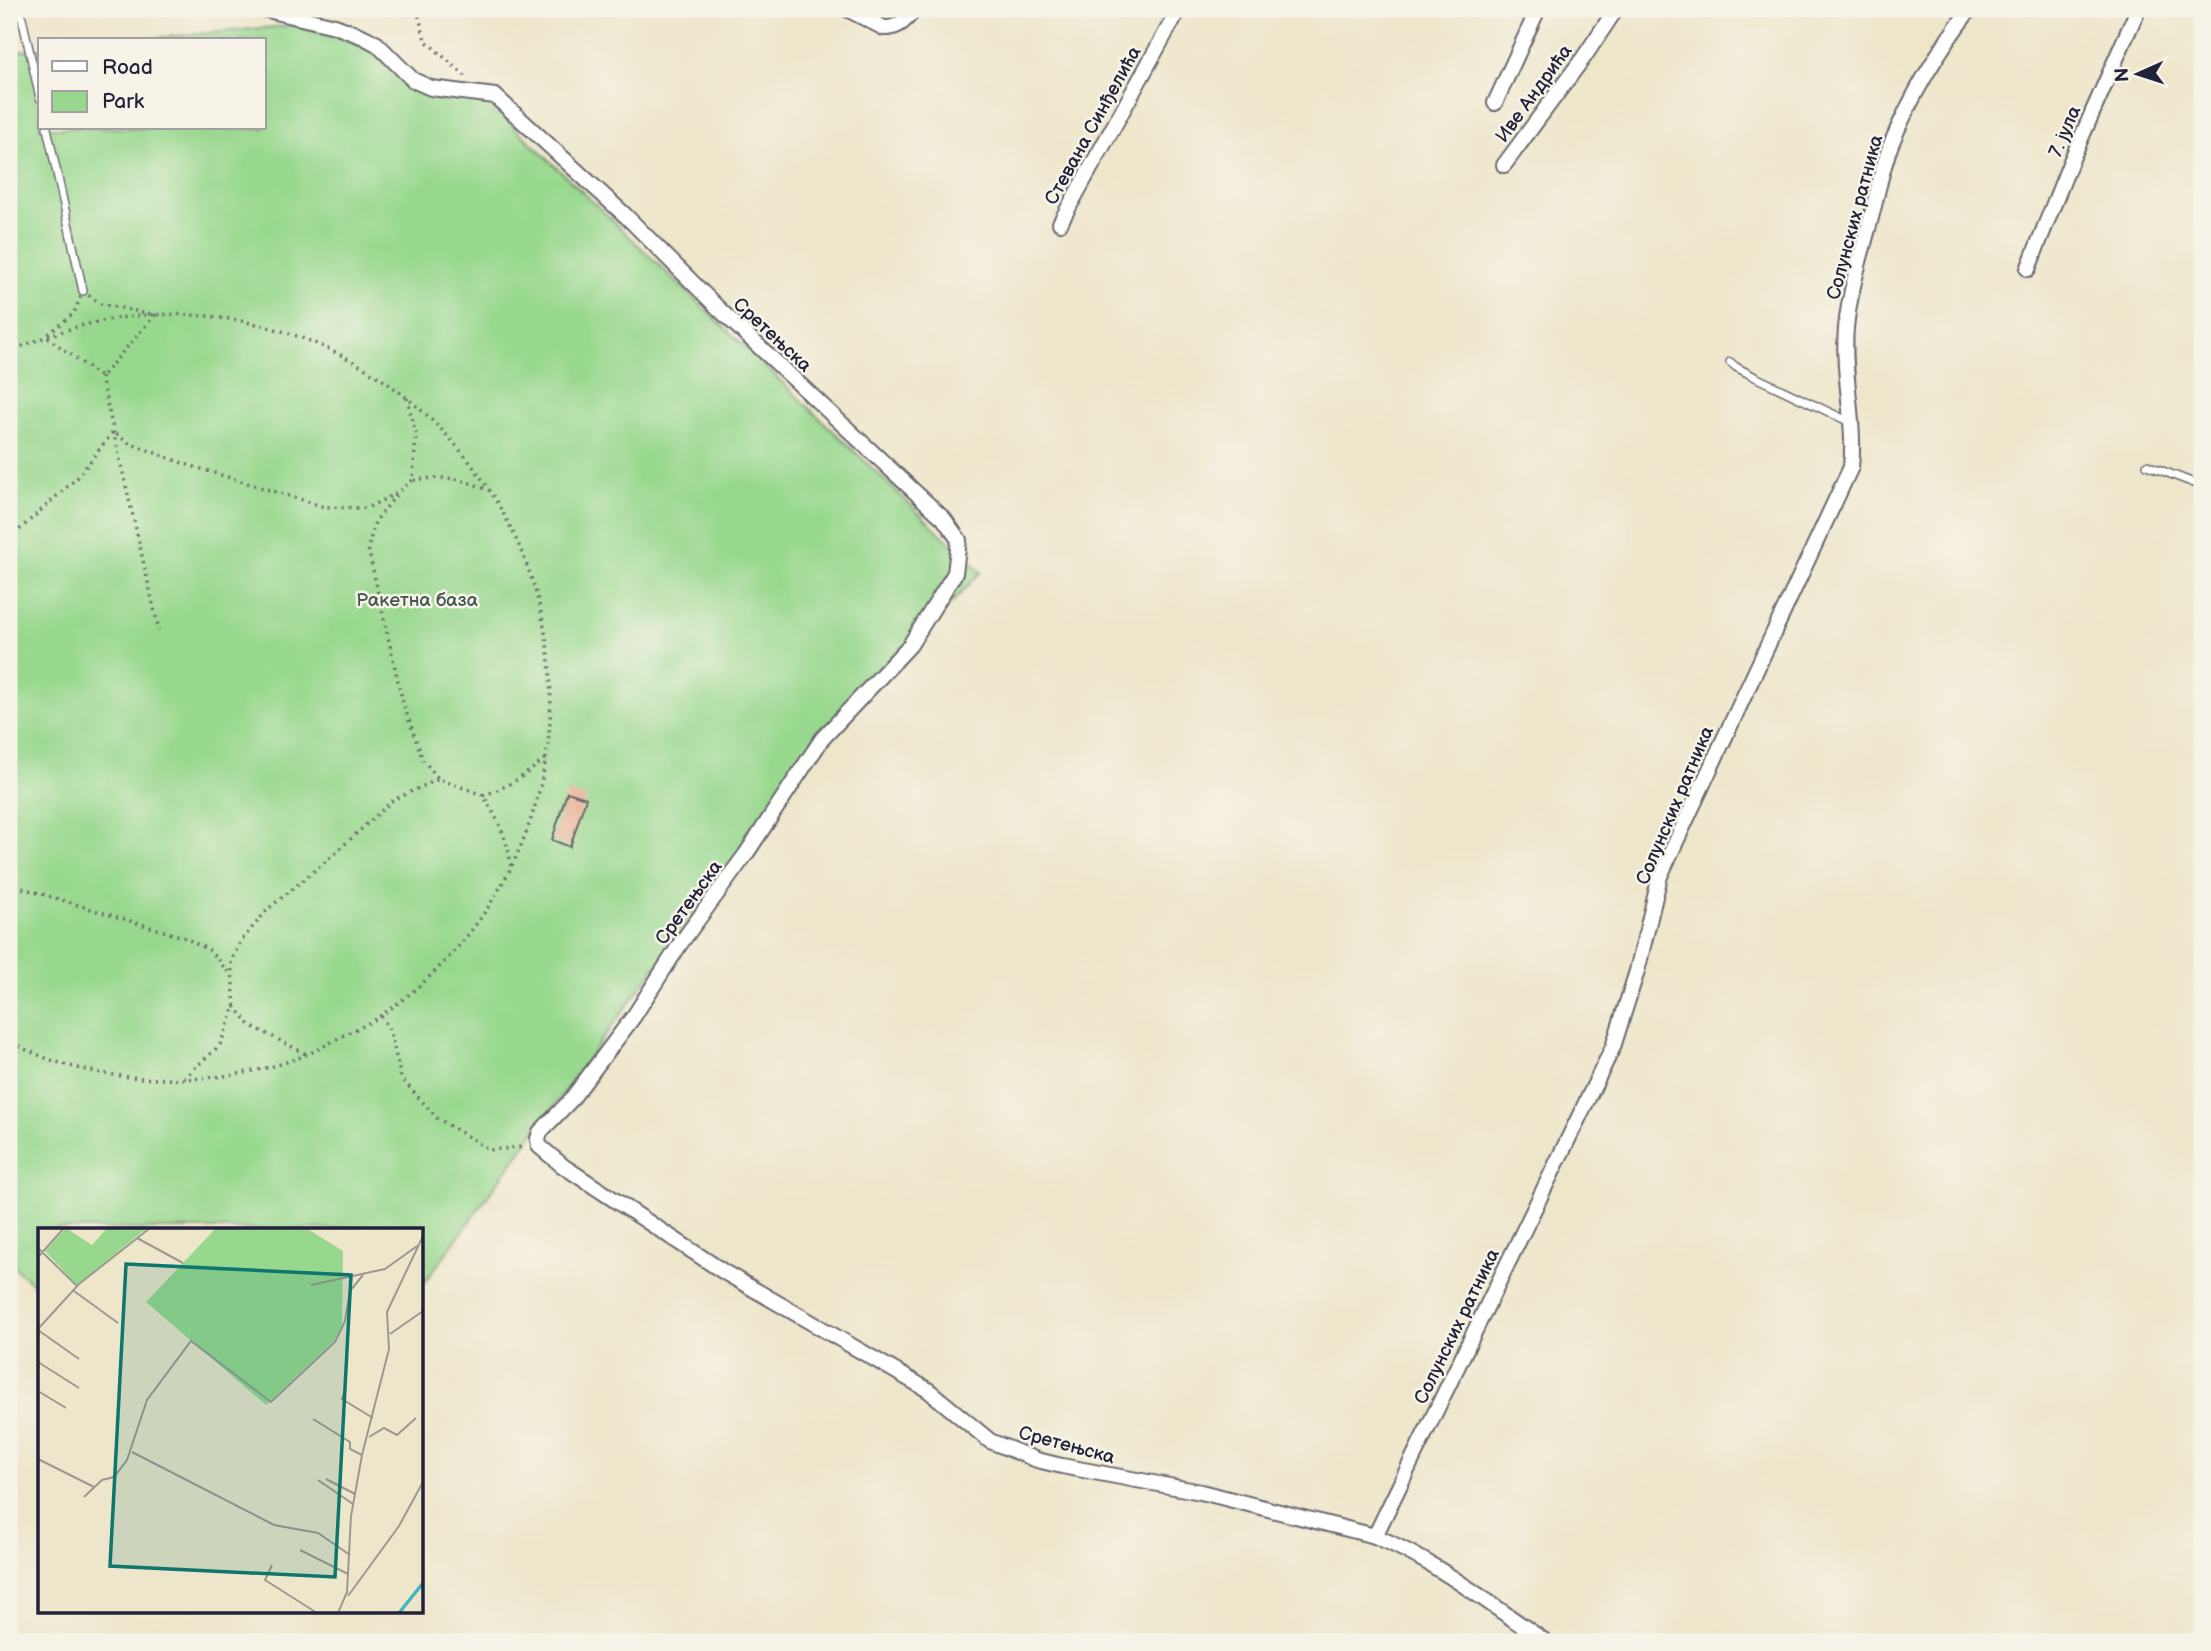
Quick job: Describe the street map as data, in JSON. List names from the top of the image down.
{
  "streets": {
    "street": [
      "Иве Андрића",
      "Стевана Синђелића",
      "7. јула",
      "Солунских ратника",
      "Сретењска"
    ]
  },
  "crossings": [
    ["Солунских ратника", "Сретењска"]
  ],
  "parks": ["Ракетна база"],
  "legend": ["Road", "Park"],
  "north": "left"
}
